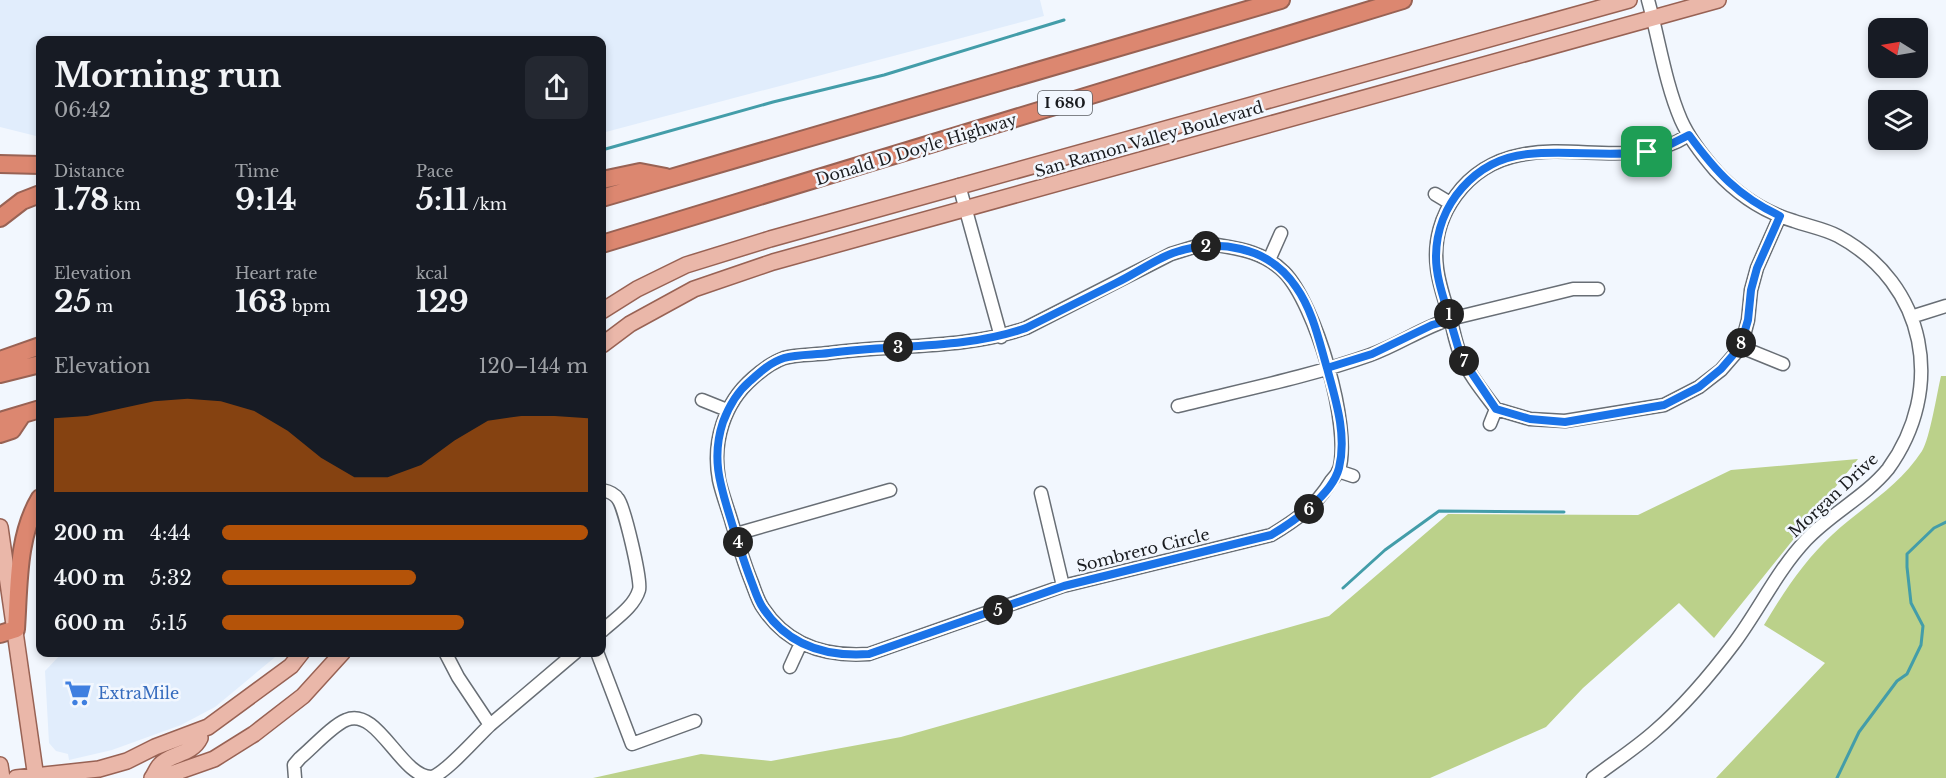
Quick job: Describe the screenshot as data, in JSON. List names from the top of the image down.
{
  "streets": {
    "highway": ["I 680", "Donald D Doyle Highway"],
    "main road": ["San Ramon Valley Boulevard"],
    "street": ["Morgan Drive", "Sombrero Circle"]
  },
  "crossings": [
    ["San Ramon Valley Boulevard", "Morgan Drive"]
  ],
  "places": {
    "supermarket": ["ExtraMile"]
  },
  "north": "left",
  "page": {
    "heading": ["Morning run", "06:42"],
    "stats": [
      ["Distance", "1.78 km"],
      ["Time", "9:14"],
      ["Pace", "5:11 /km"],
      ["Elevation", "25 m"],
      ["Heart rate", "163 bpm"],
      ["kcal", "129"]
    ],
    "pins": [
      "2",
      "1",
      "8",
      "3",
      "7",
      "6",
      "4",
      "5"
    ],
    "chart": ["Elevation", "120–144 m"],
    "list": [
      {
        "name": "200 m",
        "note": "4:44"
      },
      {
        "name": "400 m",
        "note": "5:32"
      },
      {
        "name": "600 m",
        "note": "5:15"
      }
    ]
  }
}
